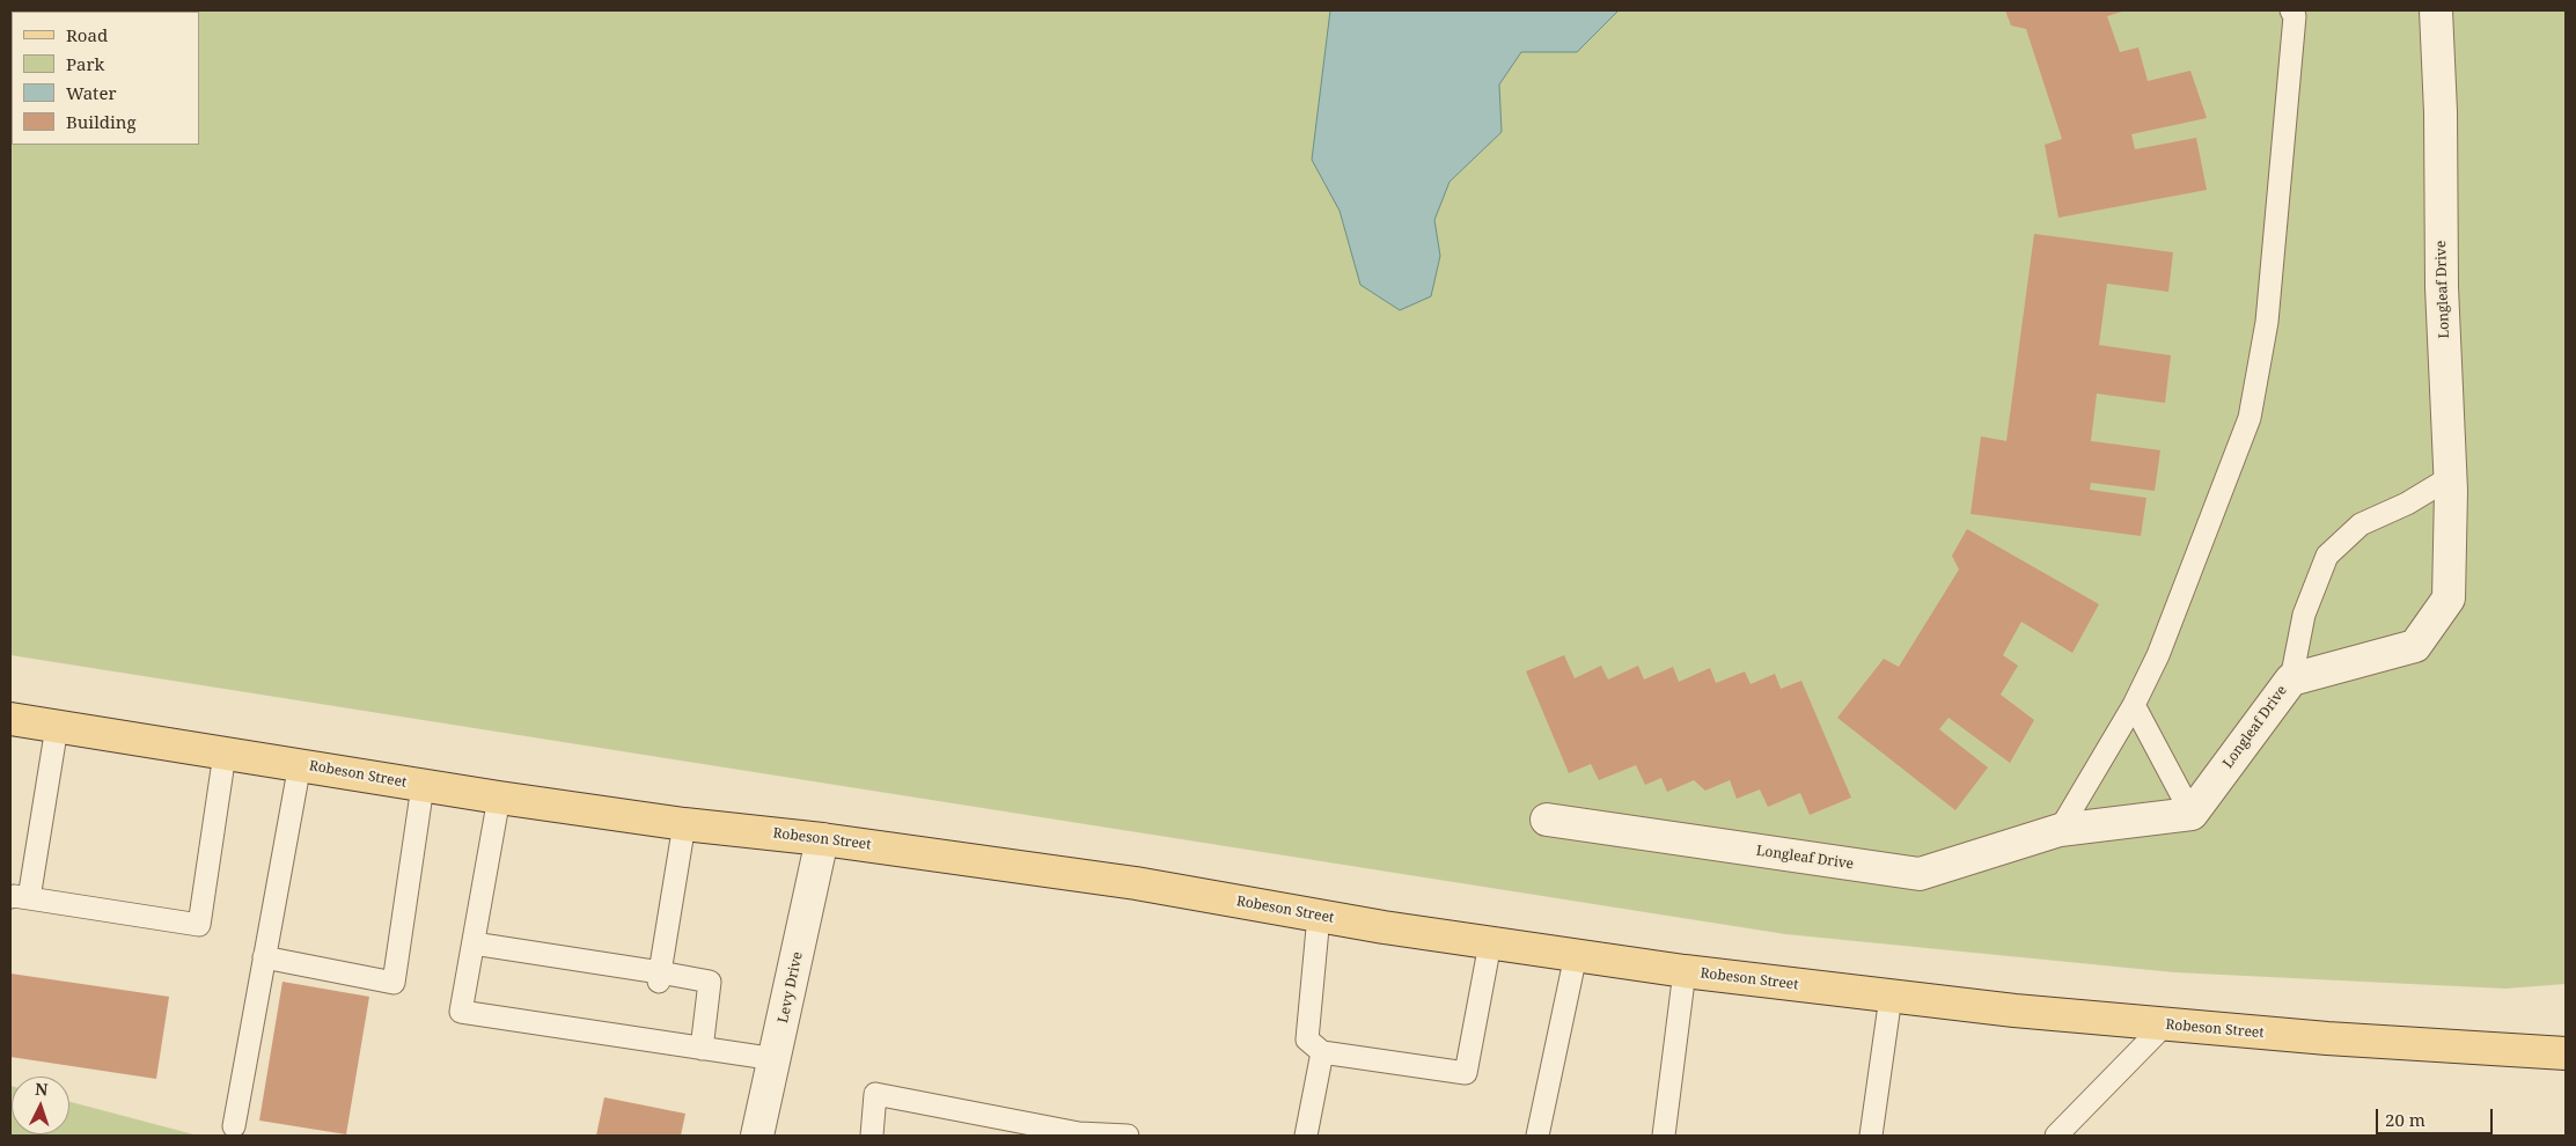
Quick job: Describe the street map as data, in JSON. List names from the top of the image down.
{
  "streets": {
    "main road": ["Robeson Street"],
    "street": ["Longleaf Drive", "Levy Drive"]
  },
  "crossings": [
    ["Robeson Street", "Levy Drive"]
  ],
  "legend": [
    "Road",
    "Park",
    "Water",
    "Building"
  ],
  "scale_bar": "20 m",
  "north": "top"
}
